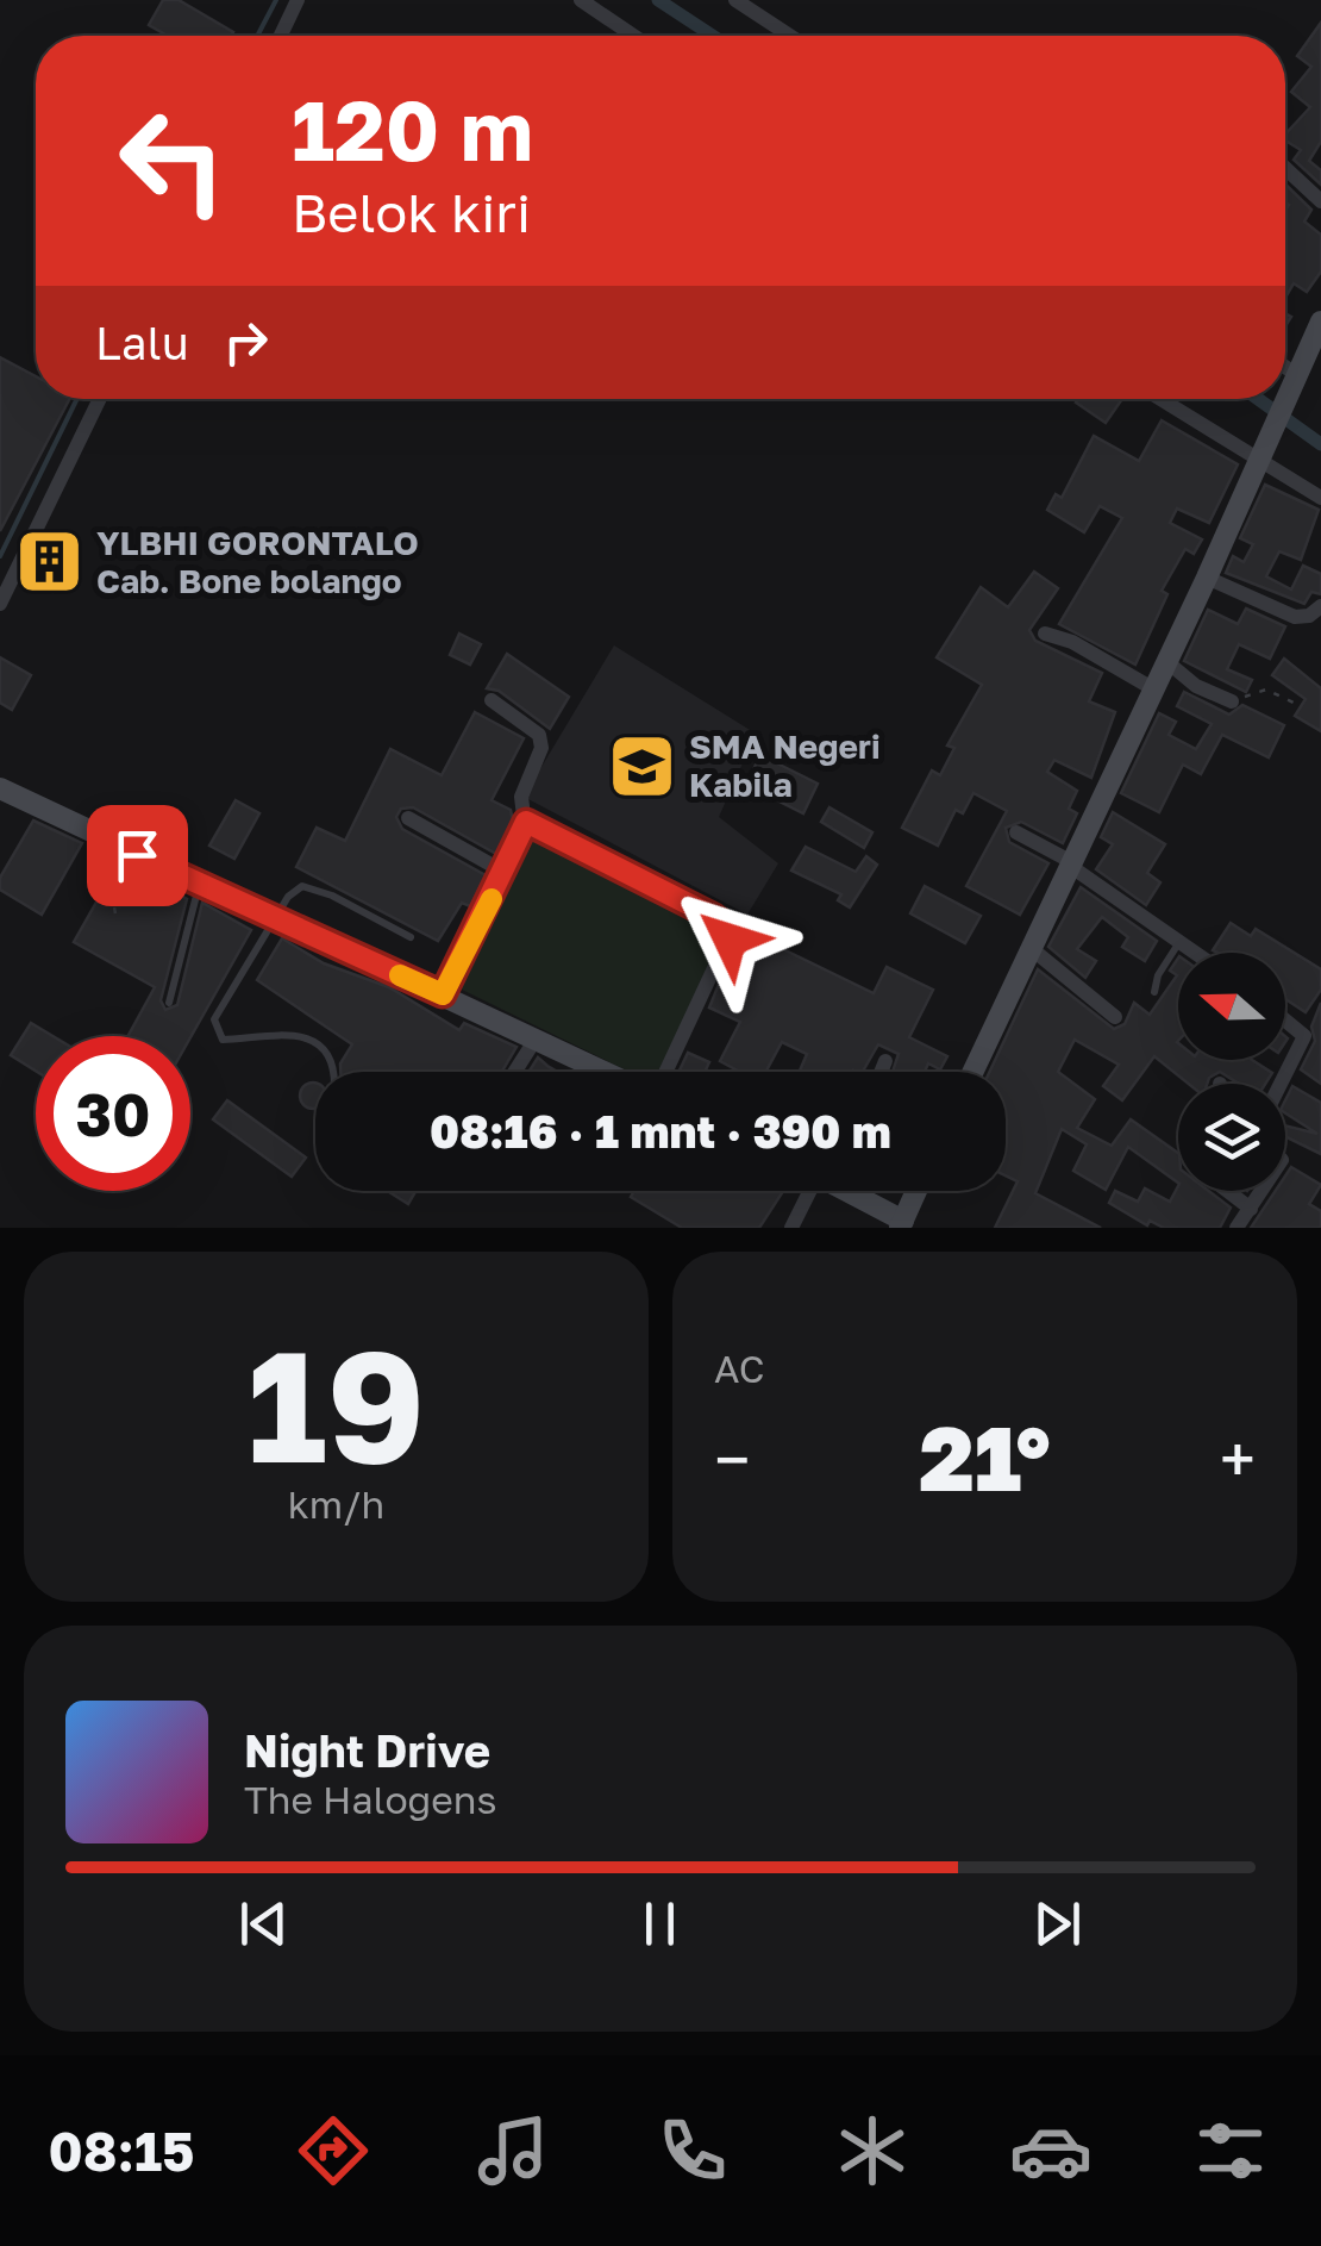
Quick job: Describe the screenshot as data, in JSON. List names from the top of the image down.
{
  "places": {
    "building": ["YLBHI GORONTALO Cab. Bone bolango"],
    "school or university": ["SMA Negeri Kabila"]
  },
  "north": "left",
  "page": {
    "turn": ["120 m", "Belok kiri"],
    "then": "Lalu",
    "limit": "30",
    "trip": "08:16 · 1 mnt · 390 m",
    "tile": [
      ["19", "km/h"],
      "AC"
    ],
    "heat": ["−", "21°", "+"],
    "song": ["Night Drive", "The Halogens"],
    "tabs": "08:15"
  }
}
